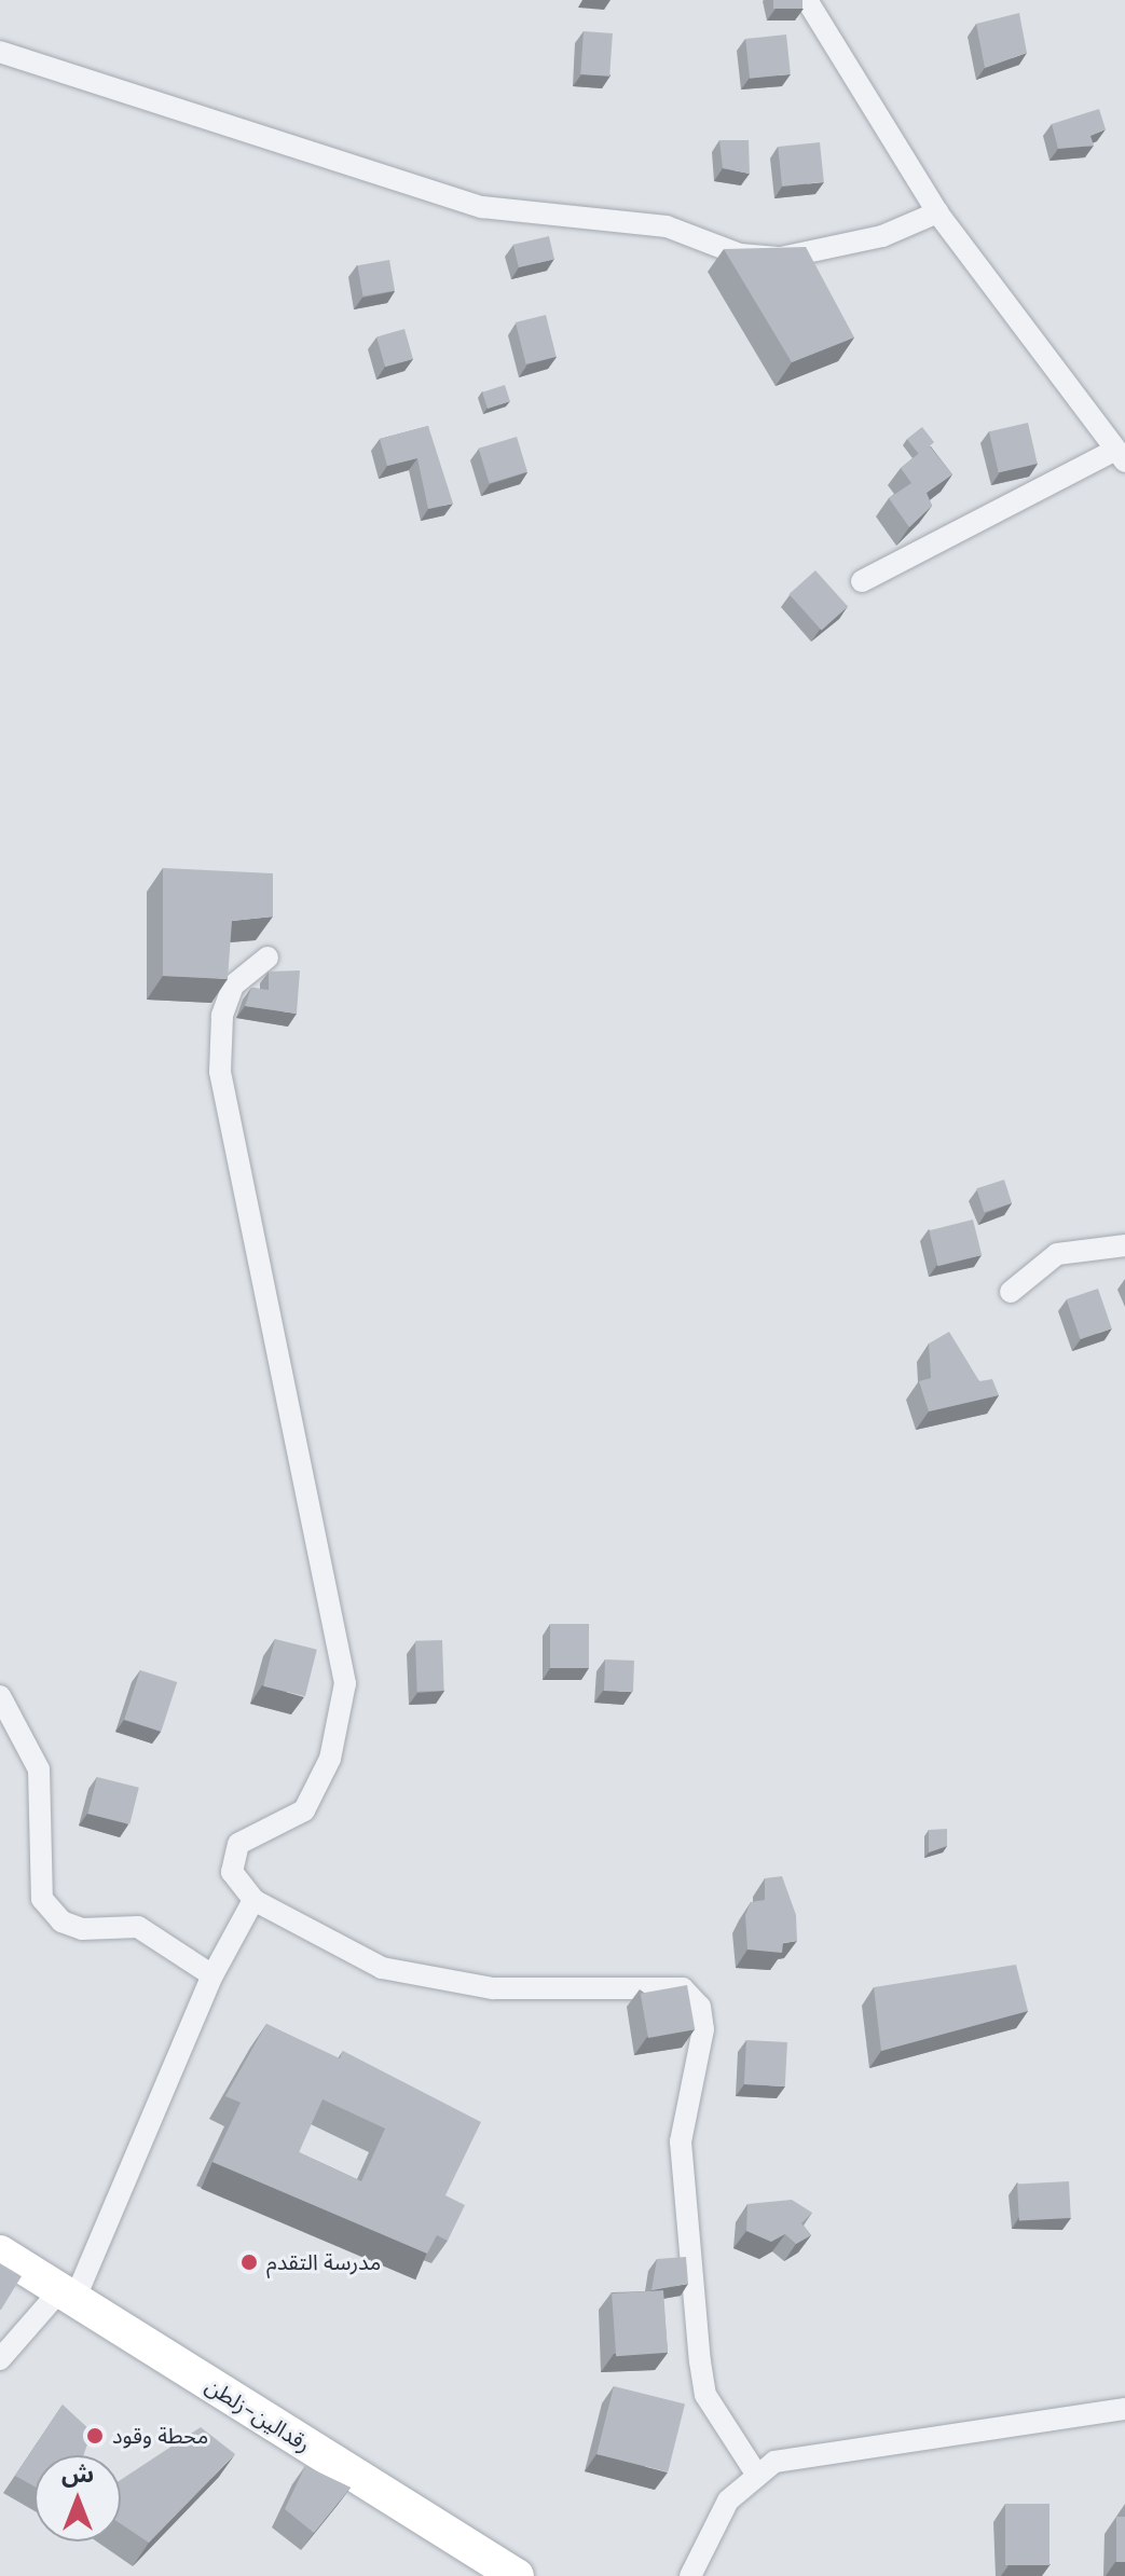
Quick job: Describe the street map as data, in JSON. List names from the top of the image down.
{
  "streets": {
    "main road": ["رقدالين-زلطن"]
  },
  "places": ["مدرسة التقدم", "محطة وقود"],
  "north": "top"
}
